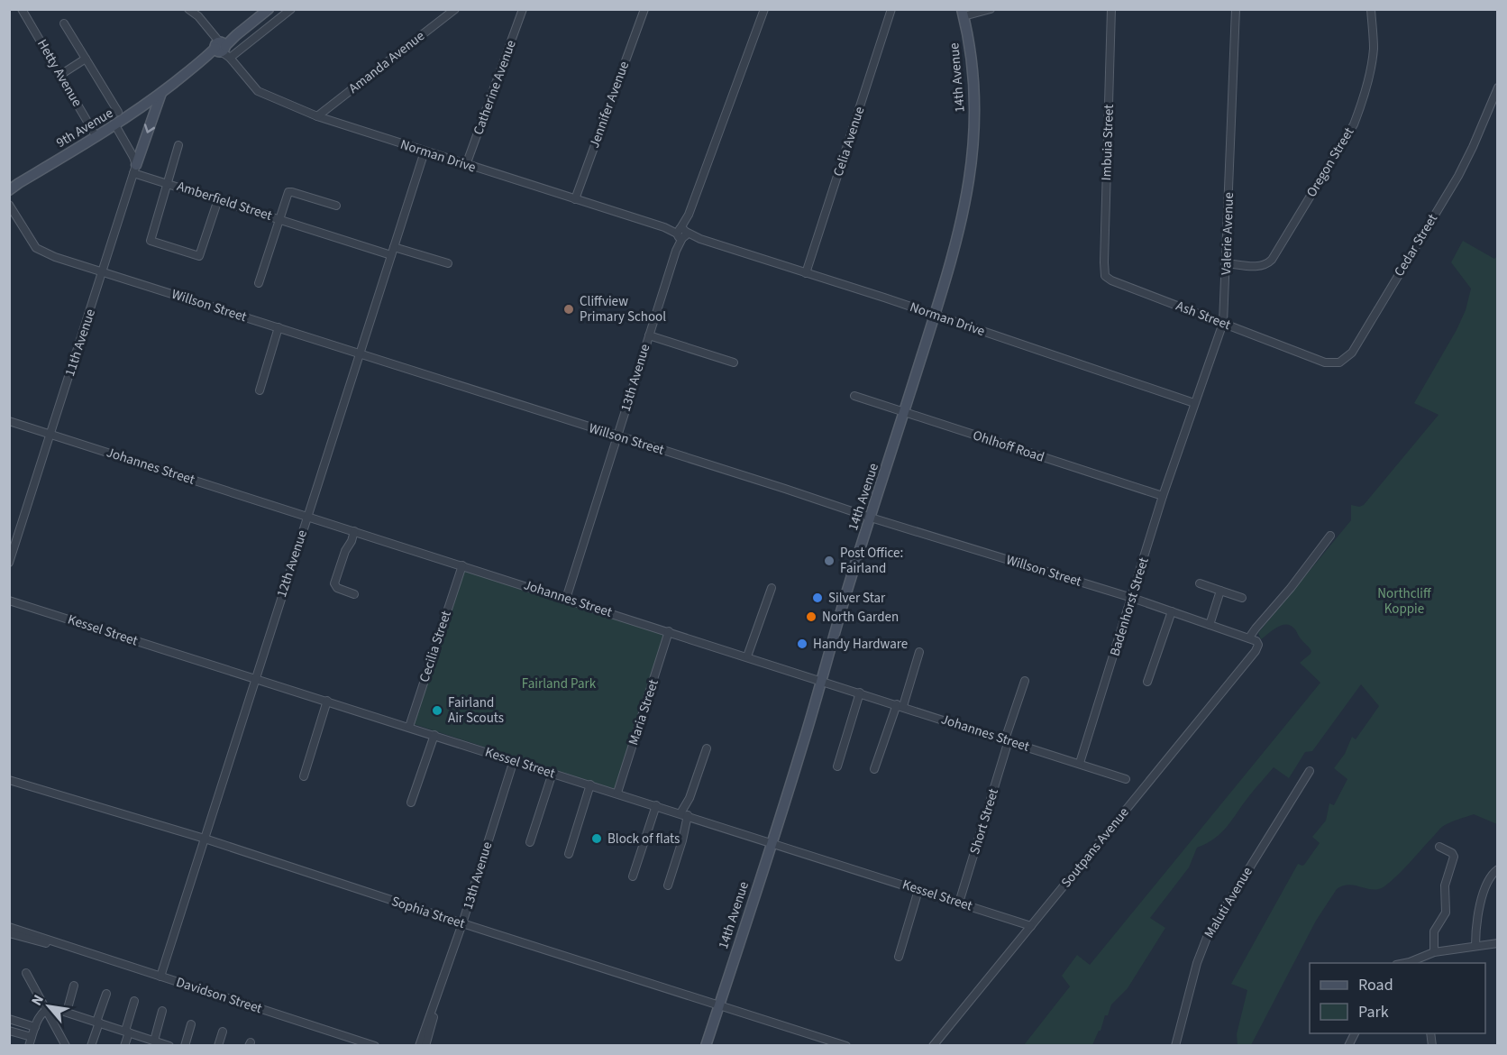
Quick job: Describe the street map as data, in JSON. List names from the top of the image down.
{
  "streets": {
    "main road": ["14th Avenue", "9th Avenue"],
    "street": [
      "Amanda Avenue",
      "Hetty Avenue",
      "Catherine Avenue",
      "Jennifer Avenue",
      "Celia Avenue",
      "Imbuia Street",
      "Norman Drive",
      "Oregon Street",
      "Amberfield Street",
      "Valerie Avenue",
      "Cedar Street",
      "Willson Street",
      "Ash Street",
      "11th Avenue",
      "13th Avenue",
      "Ohlhoff Road",
      "Johannes Street",
      "12th Avenue",
      "Badenhorst Street",
      "Kessel Street",
      "Cecilia Street",
      "Maria Street",
      "Short Street",
      "Soutpans Avenue",
      "Maluti Avenue",
      "Sophia Street",
      "Davidson Street"
    ]
  },
  "crossings": [
    ["Amanda Avenue", "Norman Drive"],
    ["Hetty Avenue", "9th Avenue"],
    ["14th Avenue", "Norman Drive"],
    ["14th Avenue", "Willson Street"],
    ["14th Avenue", "Ohlhoff Road"],
    ["14th Avenue", "Johannes Street"],
    ["14th Avenue", "Kessel Street"],
    ["14th Avenue", "Sophia Street"],
    ["Catherine Avenue", "Norman Drive"],
    ["Jennifer Avenue", "Norman Drive"],
    ["9th Avenue", "Norman Drive"],
    ["Celia Avenue", "Norman Drive"],
    ["Imbuia Street", "Ash Street"],
    ["Norman Drive", "Valerie Avenue"],
    ["Norman Drive", "13th Avenue"],
    ["Norman Drive", "12th Avenue"],
    ["Oregon Street", "Valerie Avenue"],
    ["Amberfield Street", "11th Avenue"],
    ["Amberfield Street", "12th Avenue"],
    ["Valerie Avenue", "Ash Street"],
    ["Valerie Avenue", "Badenhorst Street"],
    ["Cedar Street", "Ash Street"],
    ["Willson Street", "11th Avenue"],
    ["Willson Street", "13th Avenue"],
    ["Willson Street", "12th Avenue"],
    ["Willson Street", "Badenhorst Street"],
    ["Willson Street", "Soutpans Avenue"],
    ["11th Avenue", "Johannes Street"],
    ["13th Avenue", "Johannes Street"],
    ["13th Avenue", "Kessel Street"],
    ["13th Avenue", "Sophia Street"],
    ["Ohlhoff Road", "Badenhorst Street"],
    ["Johannes Street", "12th Avenue"],
    ["Johannes Street", "Badenhorst Street"],
    ["Johannes Street", "Cecilia Street"],
    ["Johannes Street", "Maria Street"],
    ["Johannes Street", "Short Street"],
    ["12th Avenue", "Kessel Street"],
    ["12th Avenue", "Sophia Street"],
    ["12th Avenue", "Davidson Street"],
    ["Kessel Street", "Cecilia Street"],
    ["Kessel Street", "Maria Street"],
    ["Kessel Street", "Short Street"],
    ["Kessel Street", "Soutpans Avenue"]
  ],
  "parks": ["Northcliff Koppie", "Fairland Park"],
  "places": [
    "Cliffview Primary School",
    "Post Office: Fairland",
    "Silver Star",
    "North Garden",
    "Handy Hardware",
    "Fairland Air Scouts",
    "Block of flats"
  ],
  "legend": ["Road", "Park"],
  "north": "top left"
}
